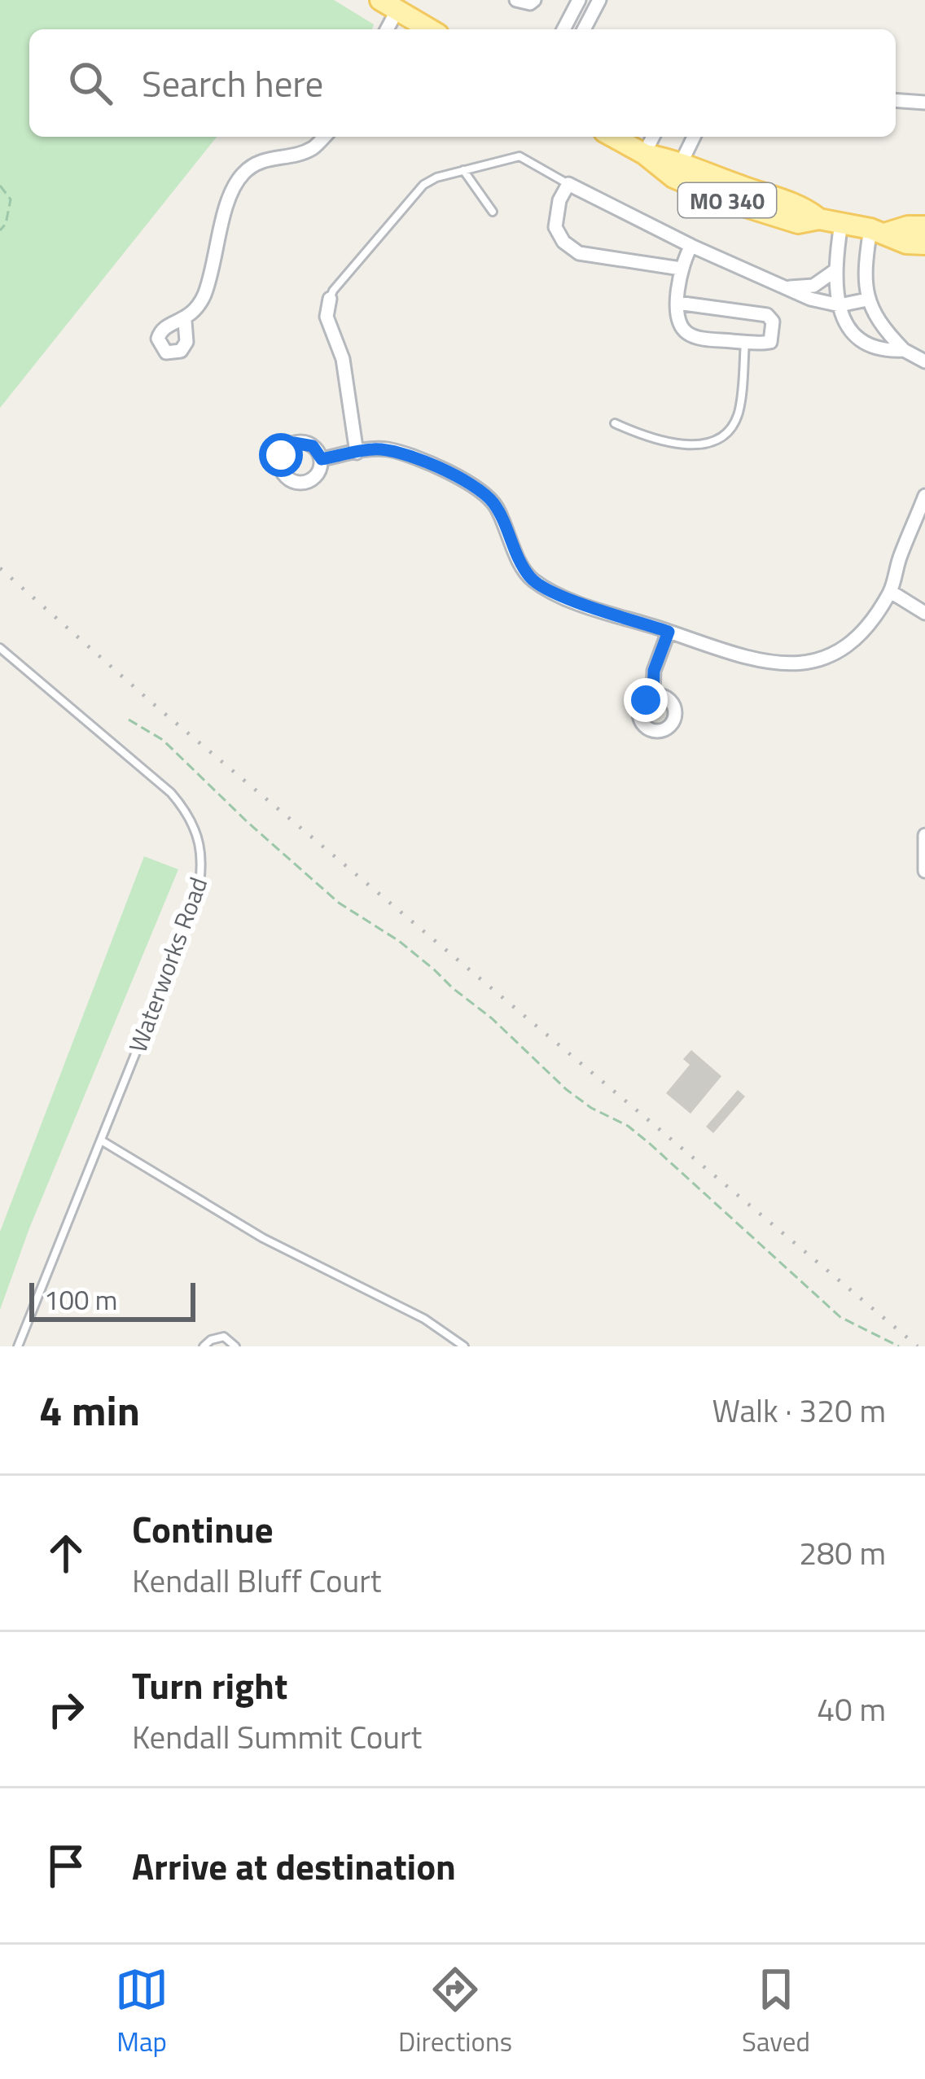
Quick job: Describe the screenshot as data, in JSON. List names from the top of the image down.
{
  "streets": {
    "main road": ["MO 340"],
    "lane": ["Waterworks Road"]
  },
  "scale_bar": "100 m",
  "page": {
    "search": "Search here",
    "scale": "100 m",
    "heading": ["4 min", "Walk · 320 m"],
    "list": [
      ["Continue", "Kendall Bluff Court", "280 m"],
      ["Turn right", "Kendall Summit Court", "40 m"],
      "Arrive at destination"
    ],
    "nav": ["Map", "Directions", "Saved"]
  }
}
